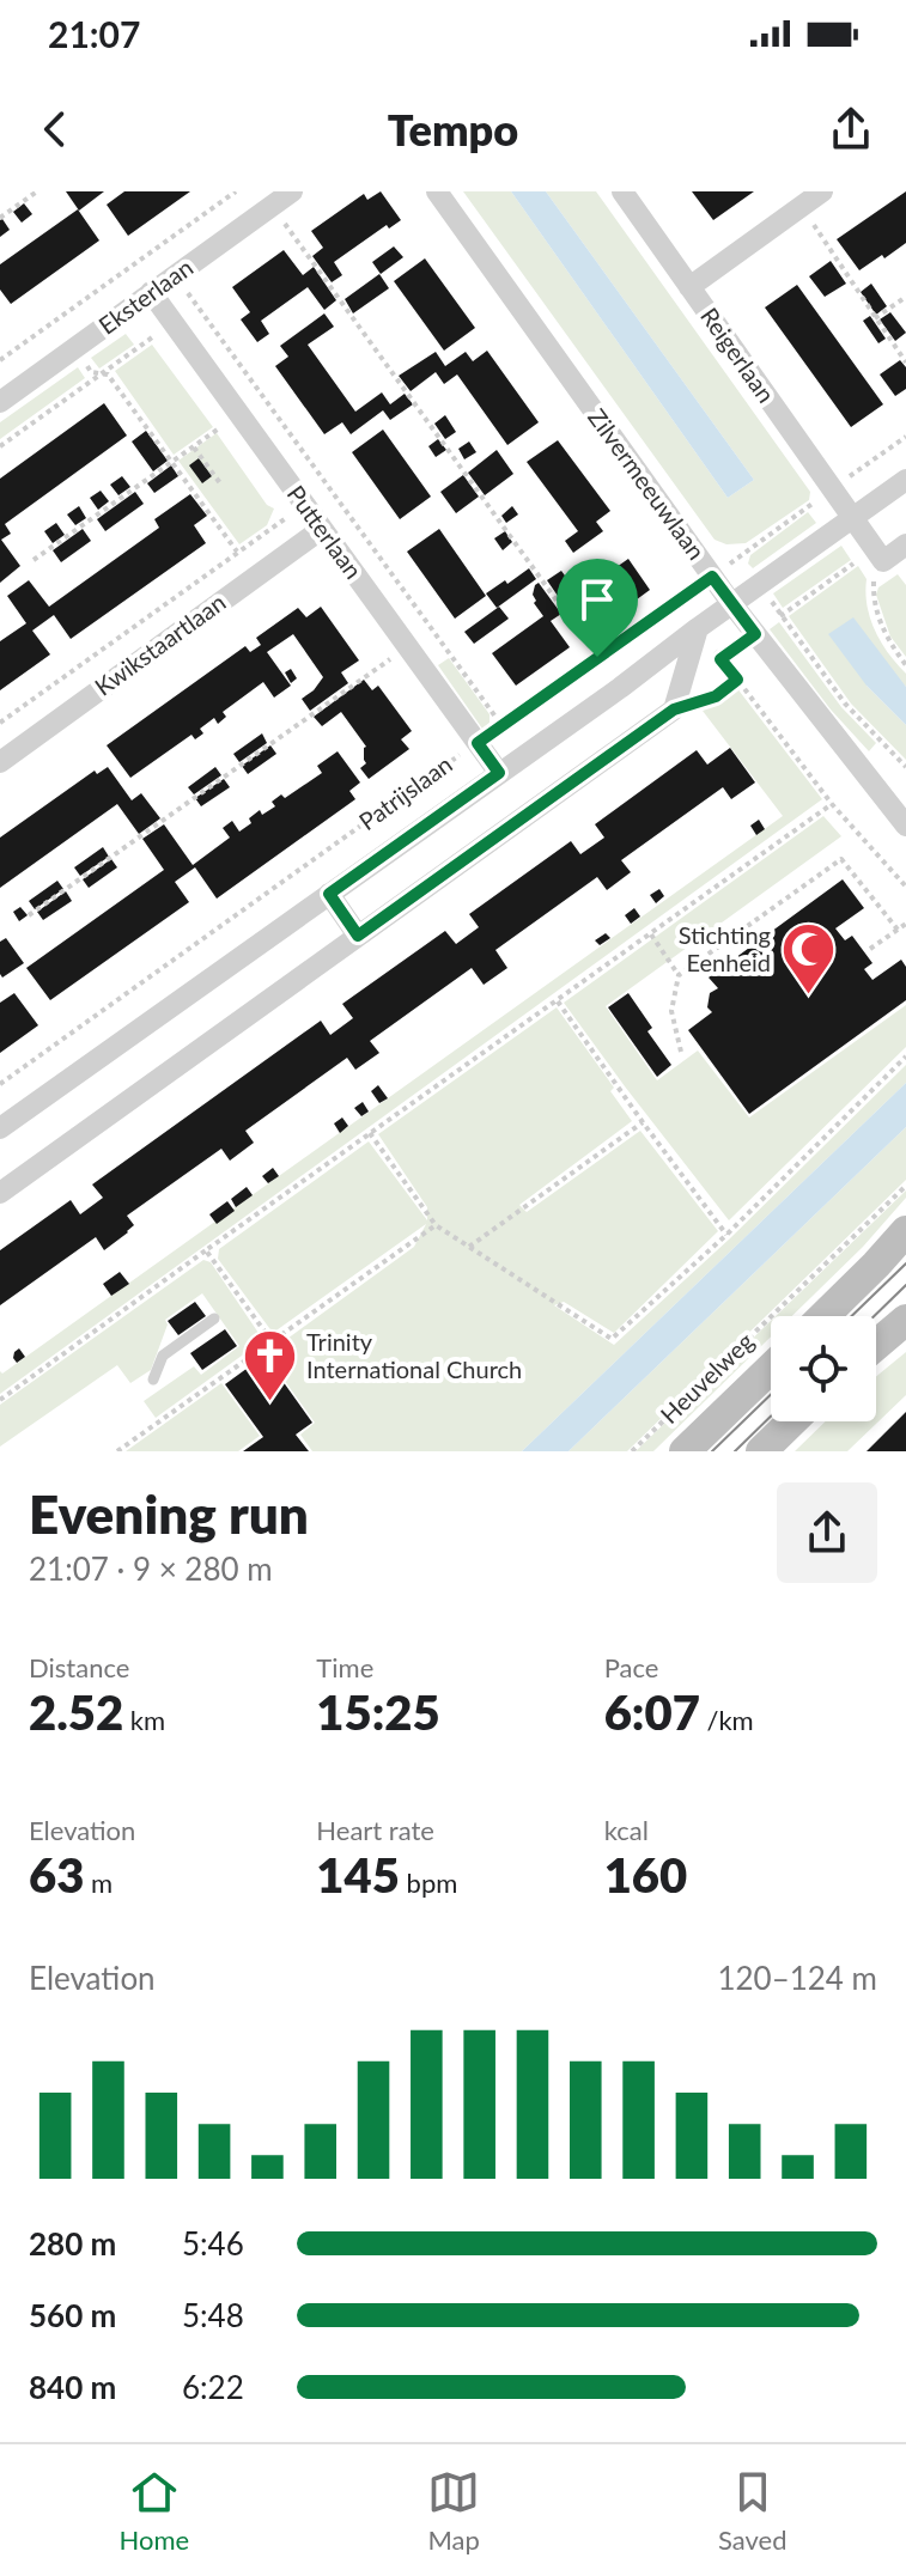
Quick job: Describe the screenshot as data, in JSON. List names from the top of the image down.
{
  "streets": {
    "main road": ["Heuvelweg"],
    "street": [
      "Eksterlaan",
      "Reigerlaan",
      "Zilvermeeuwlaan",
      "Putterlaan",
      "Kwikstaartlaan",
      "Patrijslaan"
    ]
  },
  "crossings": [
    ["Eksterlaan", "Putterlaan"],
    ["Reigerlaan", "Patrijslaan"],
    ["Zilvermeeuwlaan", "Patrijslaan"],
    ["Putterlaan", "Kwikstaartlaan"],
    ["Putterlaan", "Patrijslaan"]
  ],
  "places": {
    "mosque": ["Stichting Eenheid"],
    "church": ["Trinity International Church"]
  },
  "page": {
    "status": "21:07",
    "header": "Tempo",
    "heading": ["Evening run", "21:07 · 9 × 280 m"],
    "stats": [
      ["Distance", "2.52 km"],
      ["Time", "15:25"],
      ["Pace", "6:07 /km"],
      ["Elevation", "63 m"],
      ["Heart rate", "145 bpm"],
      ["kcal", "160"]
    ],
    "chart": ["Elevation", "120–124 m"],
    "list": [
      {
        "name": "280 m",
        "note": "5:46"
      },
      {
        "name": "560 m",
        "note": "5:48"
      },
      {
        "name": "840 m",
        "note": "6:22"
      }
    ],
    "tabs": ["Home", "Map", "Saved"]
  }
}
